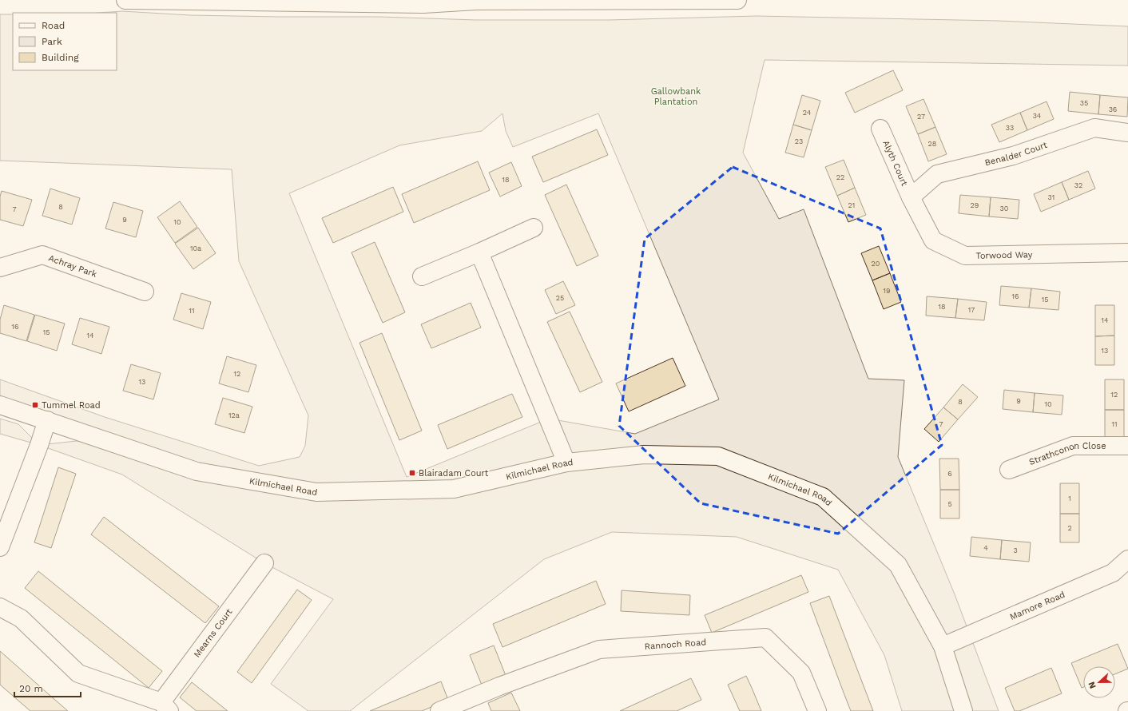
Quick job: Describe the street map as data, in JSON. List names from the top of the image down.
{
  "streets": {
    "main road": [
      "Benalder Court",
      "Alyth Court",
      "Torwood Way",
      "Achray Park",
      "Strathconon Close",
      "Kilmichael Road",
      "Mamore Road",
      "Mearns Court",
      "Rannoch Road"
    ]
  },
  "crossings": [
    ["Benalder Court", "Alyth Court"],
    ["Benalder Court", "Torwood Way"],
    ["Alyth Court", "Torwood Way"],
    ["Kilmichael Road", "Mamore Road"]
  ],
  "parks": ["Gallowbank Plantation"],
  "places": {
    "transit": ["Tummel Road", "Blairadam Court"]
  },
  "house_numbers": [
    "35",
    "36",
    "24",
    "34",
    "27",
    "33",
    "23",
    "28",
    "22",
    "18",
    "32",
    "31",
    "21",
    "29",
    "8",
    "30",
    "7",
    "9",
    "10",
    "10a",
    "20",
    "19",
    "16",
    "25",
    "15",
    "18",
    "17",
    "11",
    "14",
    "16",
    "15",
    "14",
    "13",
    "12",
    "13",
    "12",
    "9",
    "8",
    "10",
    "12a",
    "7",
    "11",
    "6",
    "1",
    "5",
    "2",
    "4",
    "3"
  ],
  "legend": ["Road", "Park", "Building"],
  "scale_bar": "20 m",
  "north": "left"
}
